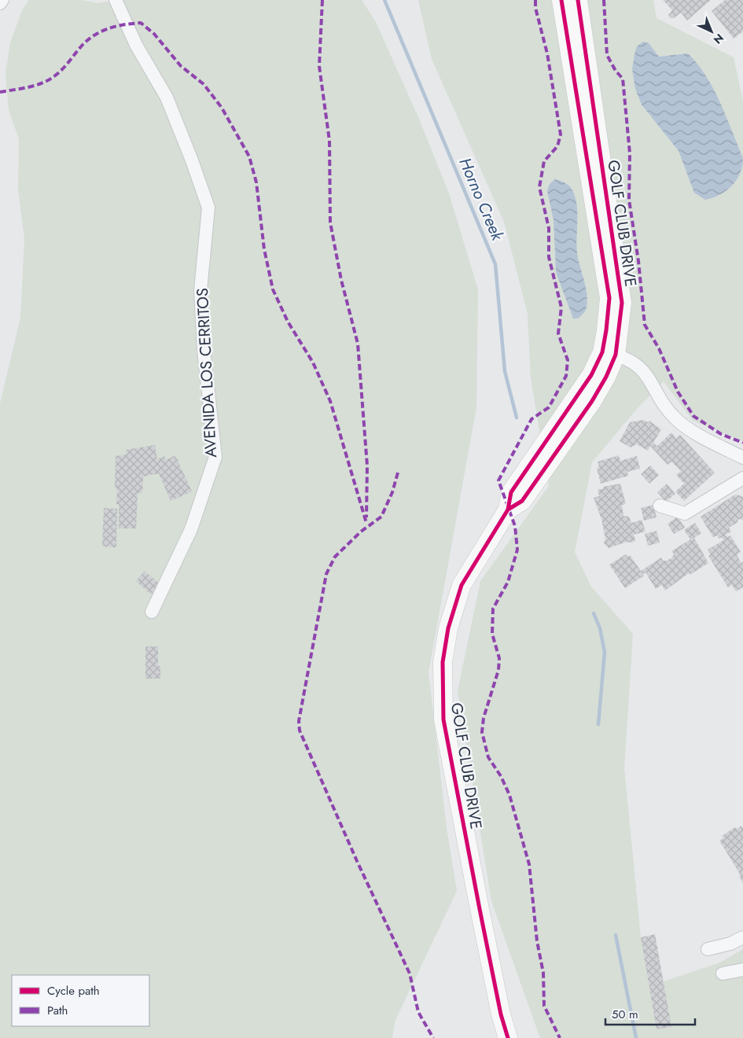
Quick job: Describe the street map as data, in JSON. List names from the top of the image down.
{
  "streets": {
    "street": ["GOLF CLUB DRIVE", "AVENIDA LOS CERRITOS"]
  },
  "water": ["Horno Creek"],
  "legend": ["Cycle path", "Path"],
  "scale_bar": "50 m",
  "north": "bottom right"
}
